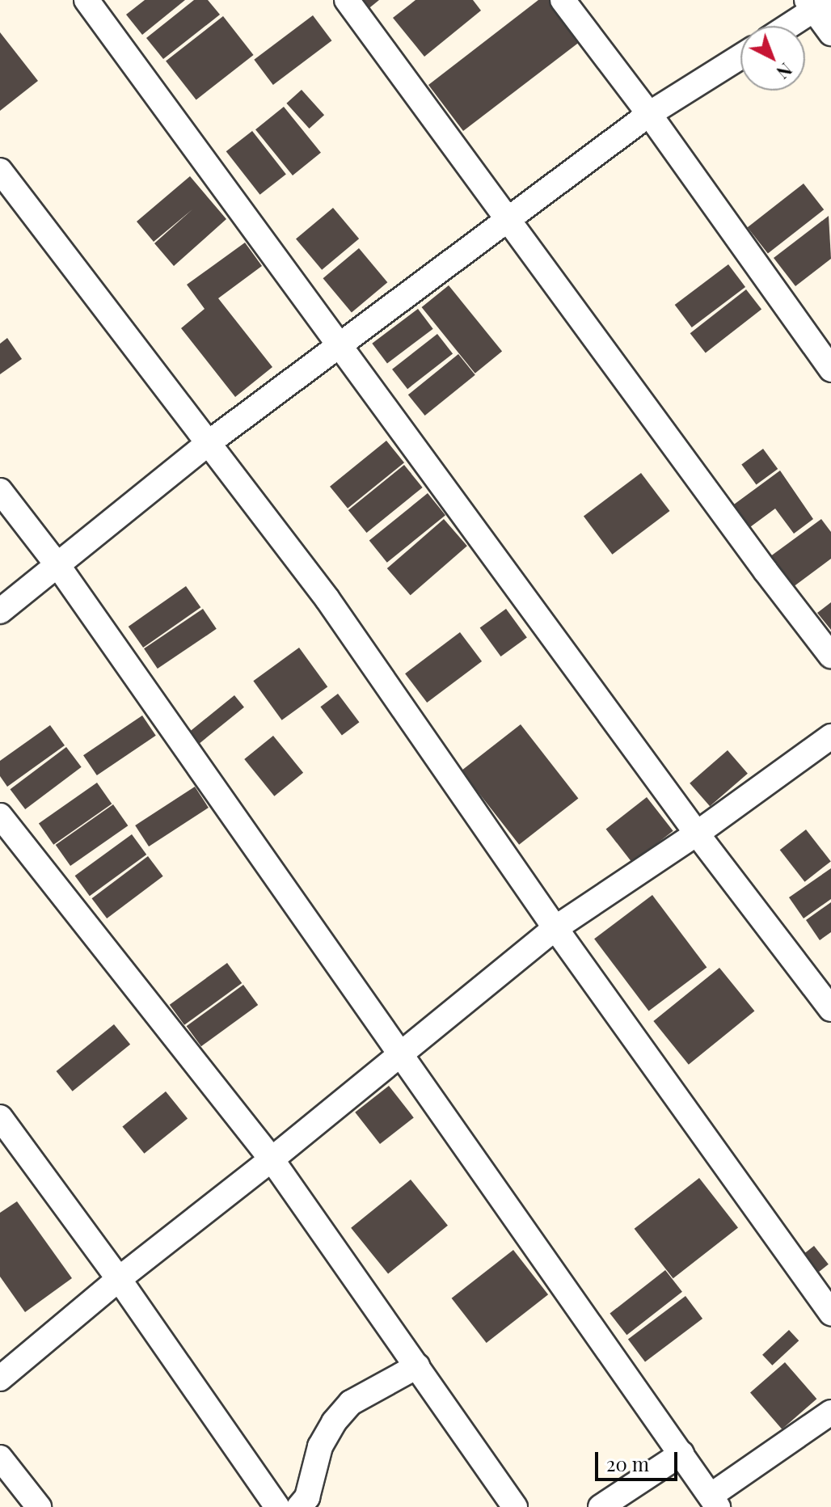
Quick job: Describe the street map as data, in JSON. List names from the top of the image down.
{
  "scale_bar": "20 m",
  "north": "bottom right"
}
